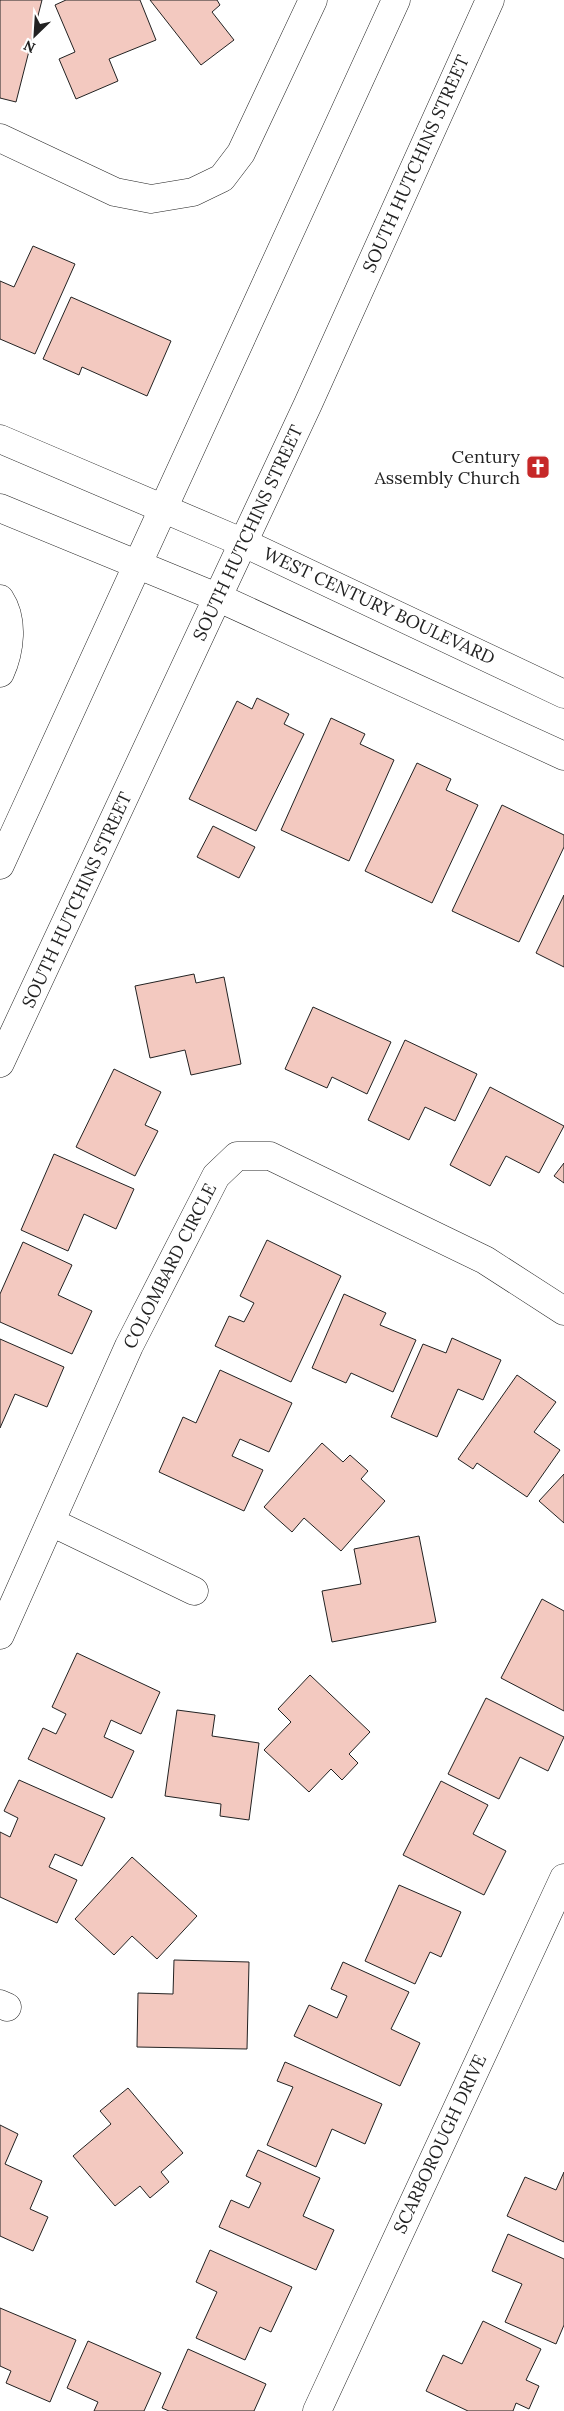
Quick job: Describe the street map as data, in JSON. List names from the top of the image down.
{
  "streets": {
    "street": [
      "SOUTH HUTCHINS STREET",
      "WEST CENTURY BOULEVARD",
      "COLOMBARD CIRCLE",
      "SCARBOROUGH DRIVE"
    ]
  },
  "crossings": [
    ["SOUTH HUTCHINS STREET", "WEST CENTURY BOULEVARD"]
  ],
  "places": {
    "church": ["Century Assembly Church"]
  },
  "north": "bottom left"
}
